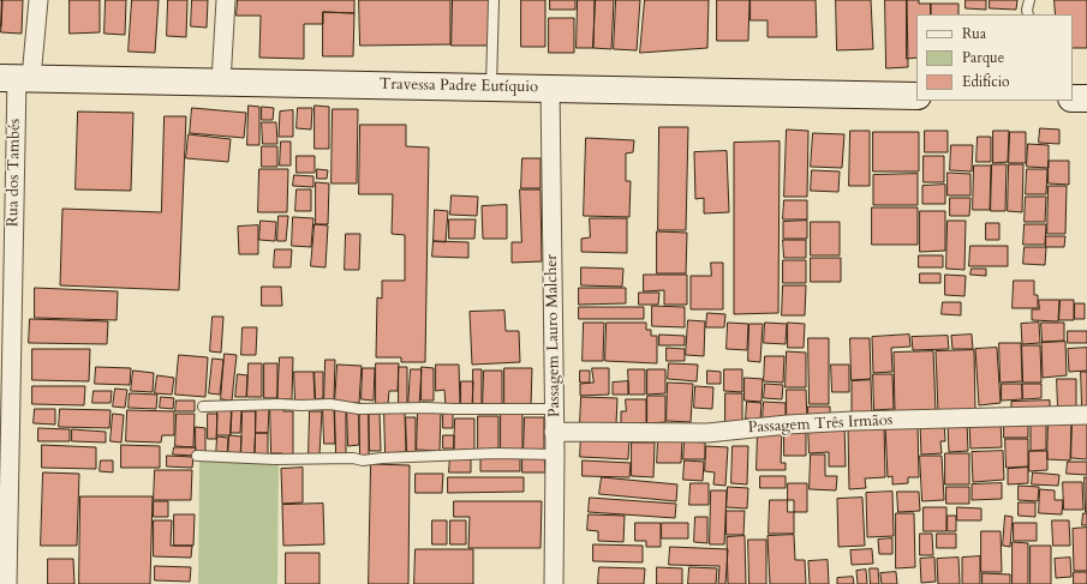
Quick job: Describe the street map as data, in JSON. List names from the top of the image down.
{
  "streets": {
    "main road": ["Travessa Padre Eutíquio"],
    "street": ["Rua dos Tambés", "Passagem Lauro Malcher", "Passagem Três Irmãos"]
  },
  "crossings": [
    ["Travessa Padre Eutíquio", "Rua dos Tambés"],
    ["Travessa Padre Eutíquio", "Passagem Lauro Malcher"],
    ["Passagem Lauro Malcher", "Passagem Três Irmãos"]
  ],
  "legend": ["Rua", "Parque", "Edifício"]
}
